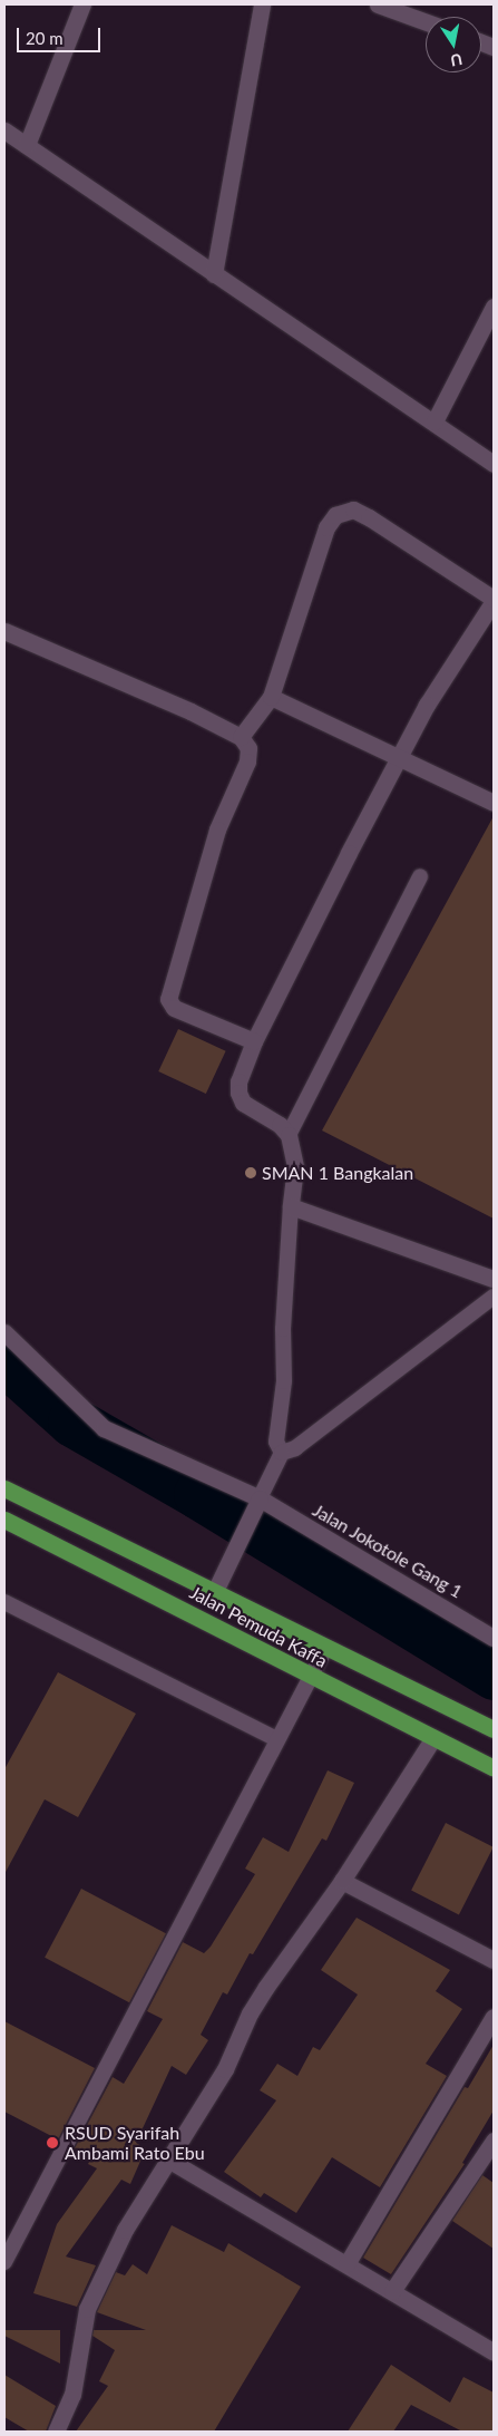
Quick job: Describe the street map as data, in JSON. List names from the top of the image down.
{
  "streets": {
    "highway": ["Jalan Pemuda Kaffa"],
    "street": ["Jalan Jokotole Gang 1"]
  },
  "places": ["SMAN 1 Bangkalan", "RSUD Syarifah Ambami Rato Ebu"],
  "scale_bar": "20 m",
  "north": "bottom"
}
